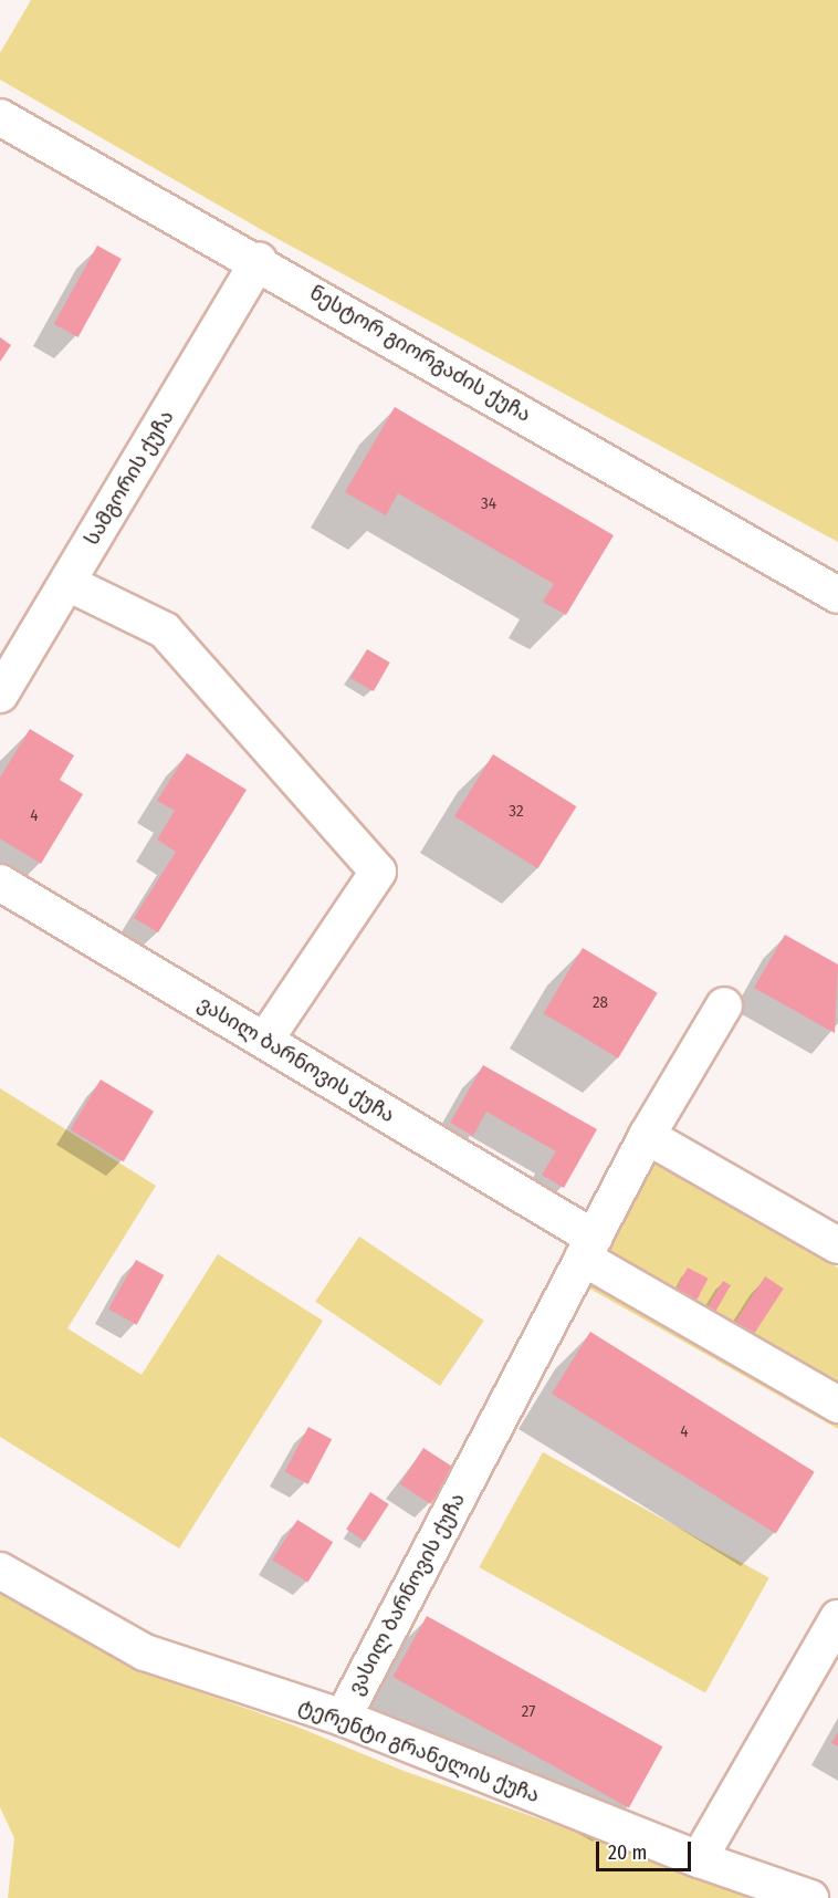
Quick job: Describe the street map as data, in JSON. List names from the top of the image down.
{
  "streets": {
    "street": [
      "ნესტორ გიორგაძის ქუჩა",
      "სამგორის ქუჩა",
      "ვასილ ბარნოვის ქუჩა",
      "ტერენტი გრანელის ქუჩა"
    ]
  },
  "crossings": [
    ["ნესტორ გიორგაძის ქუჩა", "სამგორის ქუჩა"],
    ["ვასილ ბარნოვის ქუჩა", "ტერენტი გრანელის ქუჩა"]
  ],
  "house_numbers": [
    "34",
    "32",
    "4",
    "28",
    "4",
    "27"
  ],
  "scale_bar": "20 m"
}
